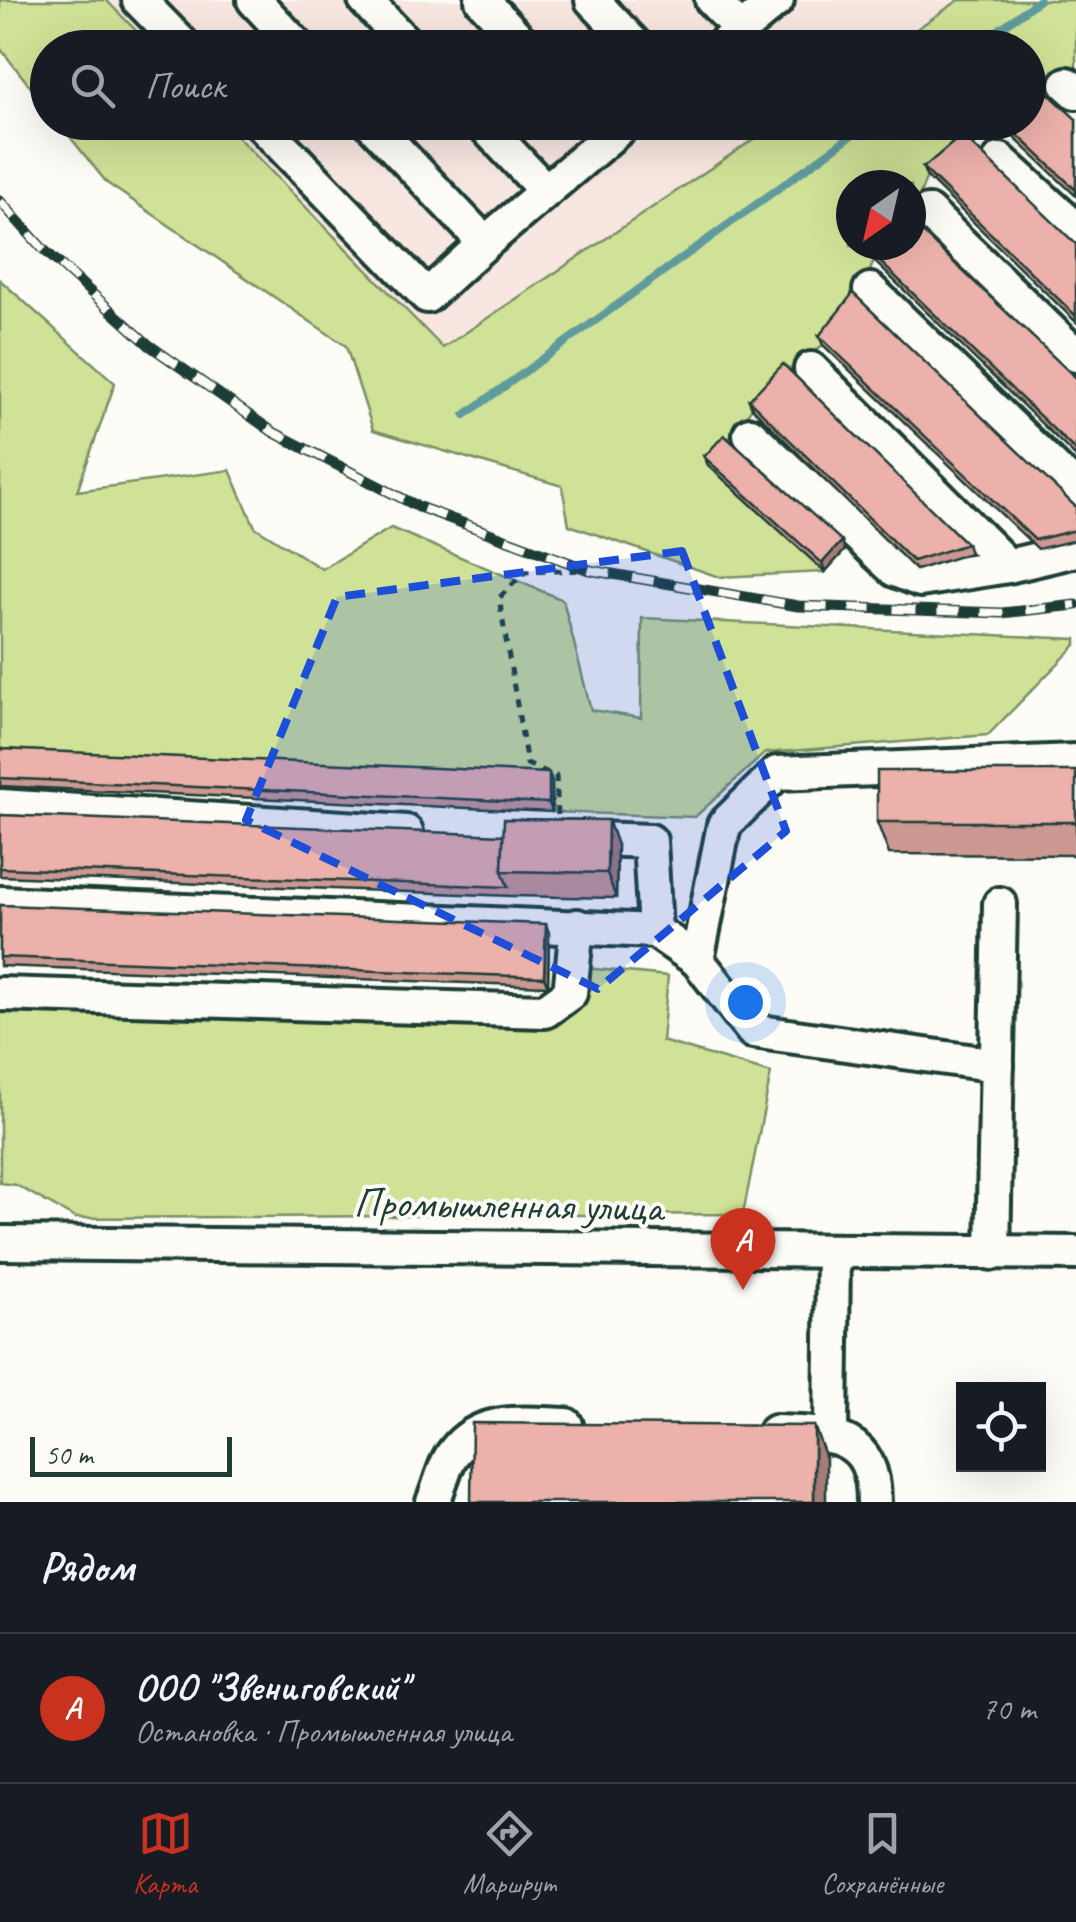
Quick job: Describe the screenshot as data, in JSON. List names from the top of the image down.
{
  "streets": {
    "street": ["Промышленная улица"]
  },
  "scale_bar": "50 m",
  "north": "bottom left",
  "page": {
    "search": "Поиск",
    "pins": "A",
    "scale": "50 m",
    "heading": "Рядом",
    "list": [
      {
        "mark": "A",
        "name": "ООО \"Звениговский\"",
        "note": "Остановка · Промышленная улица",
        "value": "70 m"
      }
    ],
    "nav": ["Карта", "Маршрут", "Сохранённые"]
  }
}
